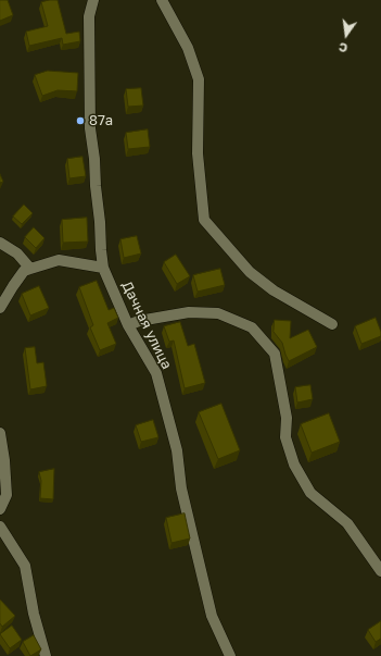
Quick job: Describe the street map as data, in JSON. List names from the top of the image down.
{
  "streets": {
    "street": ["Дачная улица"]
  },
  "places": ["87а"],
  "north": "bottom"
}
